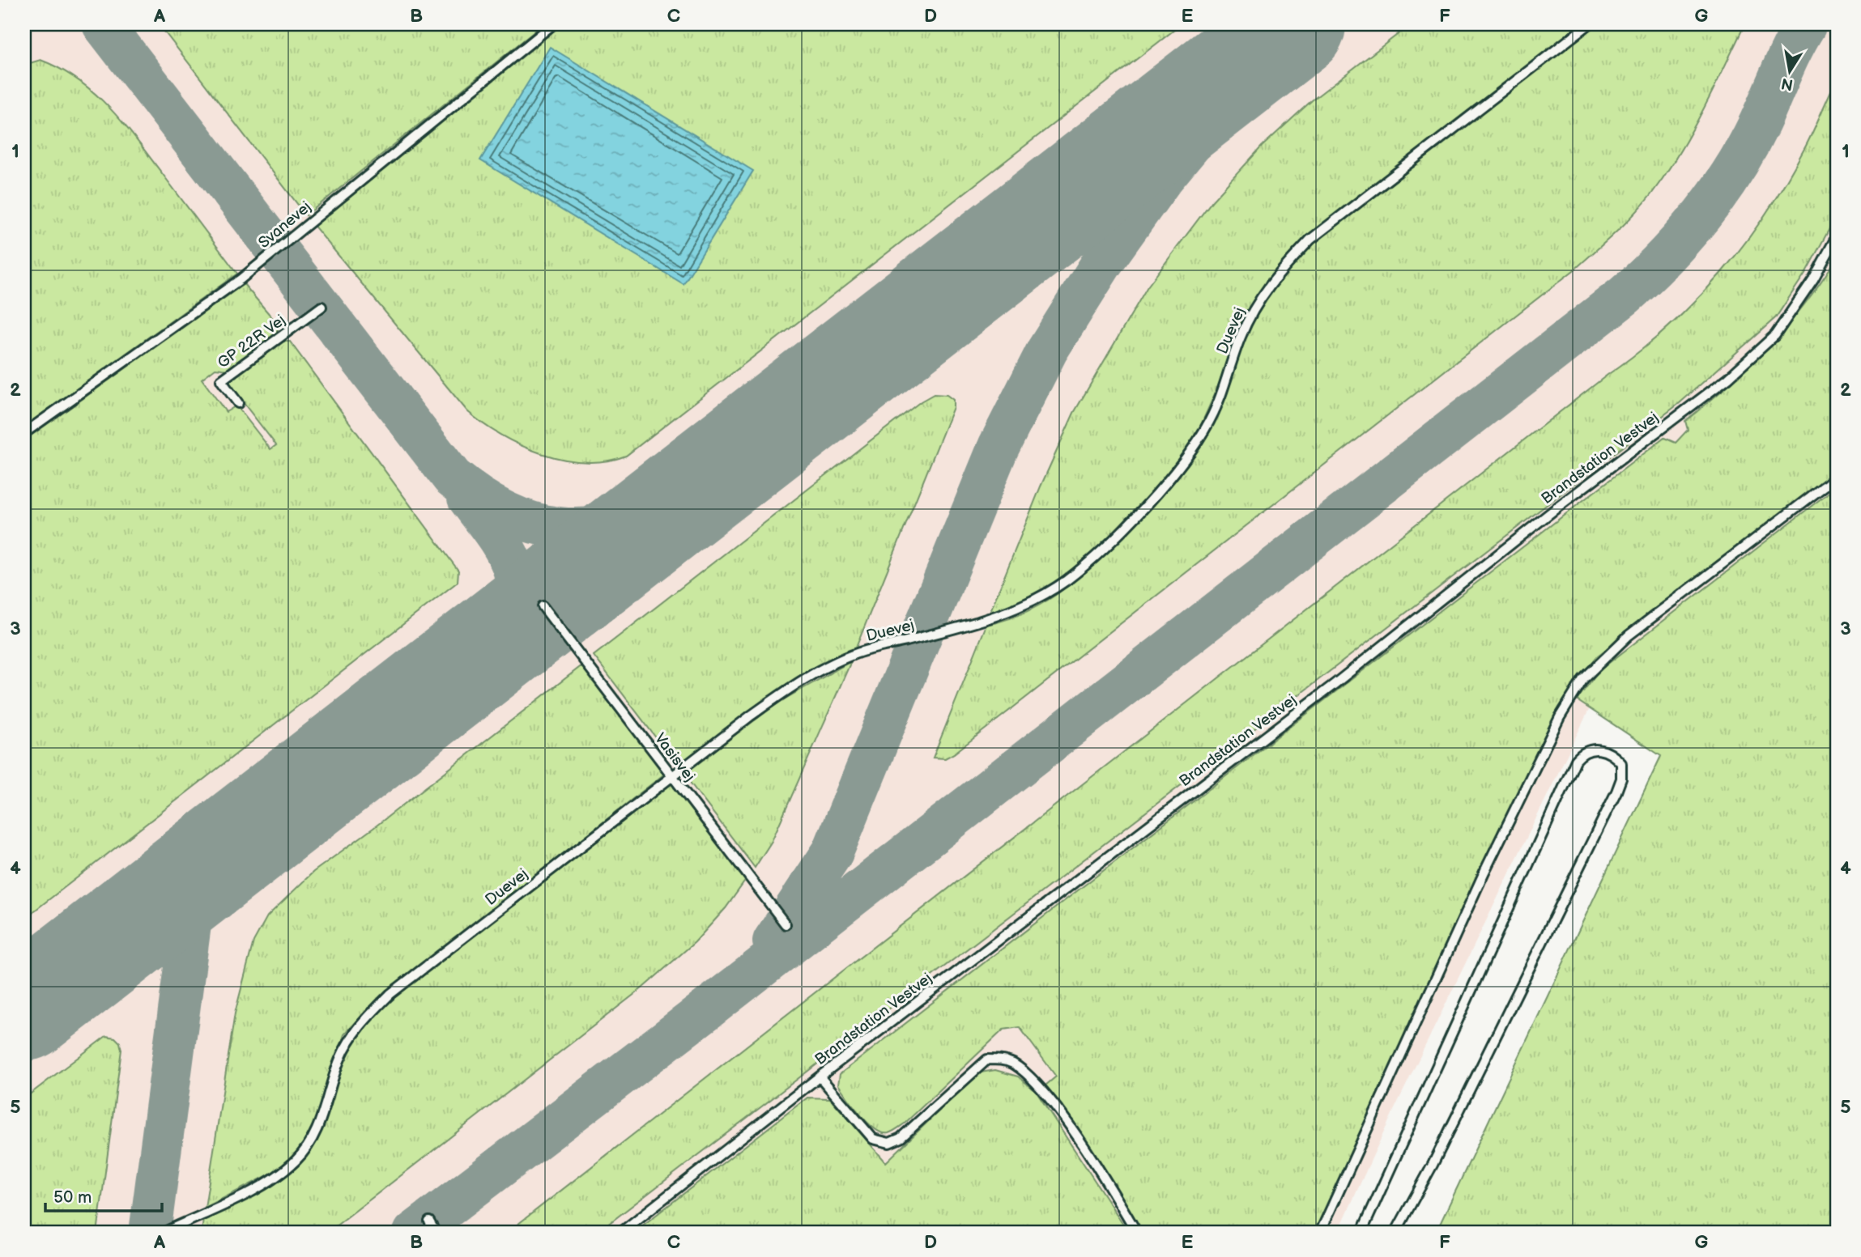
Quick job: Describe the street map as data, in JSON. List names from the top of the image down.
{
  "streets": {
    "lane": [
      "Svanevej",
      "Duevej",
      "GP 22R Vej",
      "Brandstation Vestvej",
      "Vasisvej"
    ]
  },
  "crossings": [
    ["Duevej", "Vasisvej"]
  ],
  "scale_bar": "50 m",
  "north": "bottom",
  "grid": {
    "columns": [
      "A",
      "B",
      "C",
      "D",
      "E",
      "F",
      "G"
    ],
    "rows": [
      "1",
      "2",
      "3",
      "4",
      "5"
    ]
  }
}
